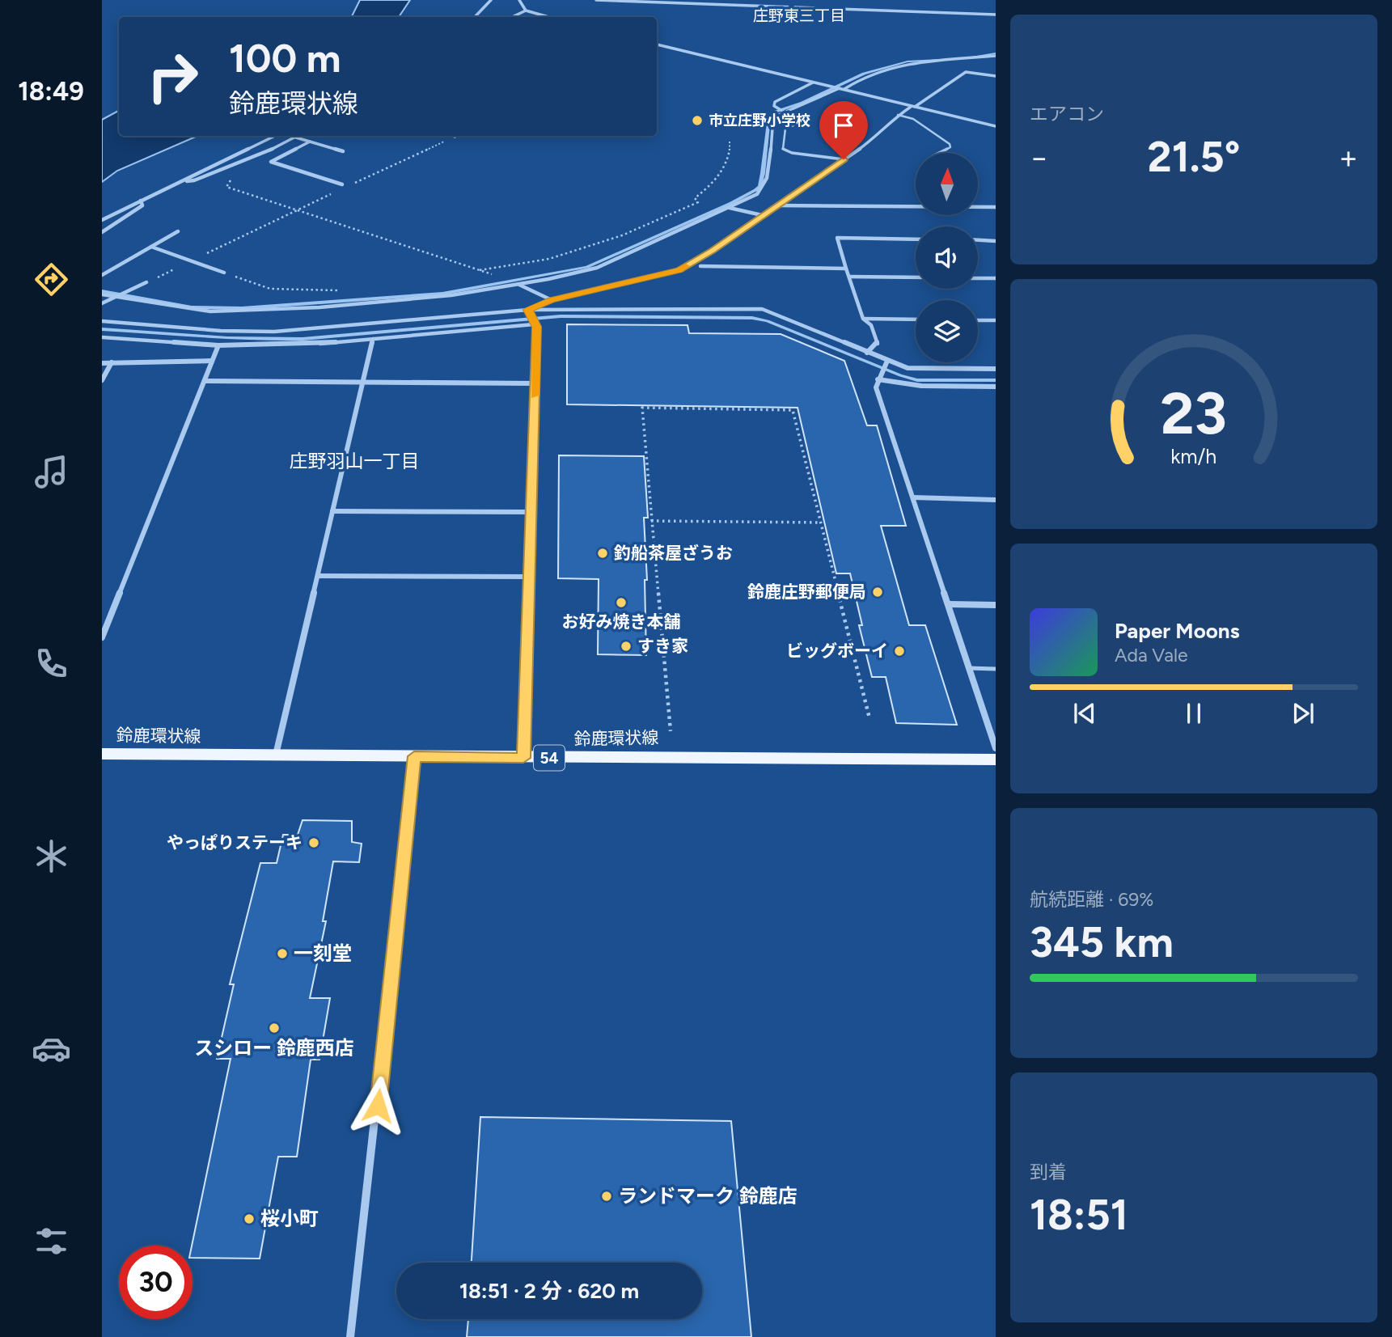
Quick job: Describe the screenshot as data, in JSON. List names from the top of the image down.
{
  "streets": {
    "main road": ["鈴鹿環状線", "54"]
  },
  "districts": ["庄野東三丁目", "庄野羽山一丁目"],
  "places": [
    "市立庄野小学校",
    "釣船茶屋ざうお",
    "鈴鹿庄野郵便局",
    "お好み焼き本舗",
    "すき家",
    "ビッグボーイ",
    "やっぱりステーキ",
    "一刻堂",
    "スシロー 鈴鹿西店",
    "ランドマーク 鈴鹿店",
    "桜小町"
  ],
  "north": "top",
  "page": {
    "tabs": "18:49",
    "tile": [
      "エアコン",
      ["航続距離 · 69%", "345 km"],
      ["到着", "18:51"]
    ],
    "turn": ["100 m", "鈴鹿環状線"],
    "heat": ["−", "21.5°", "+"],
    "song": ["Paper Moons", "Ada Vale"],
    "limit": "30",
    "trip": "18:51 · 2 分 · 620 m",
    "gauge": ["23", "km/h"]
  }
}
